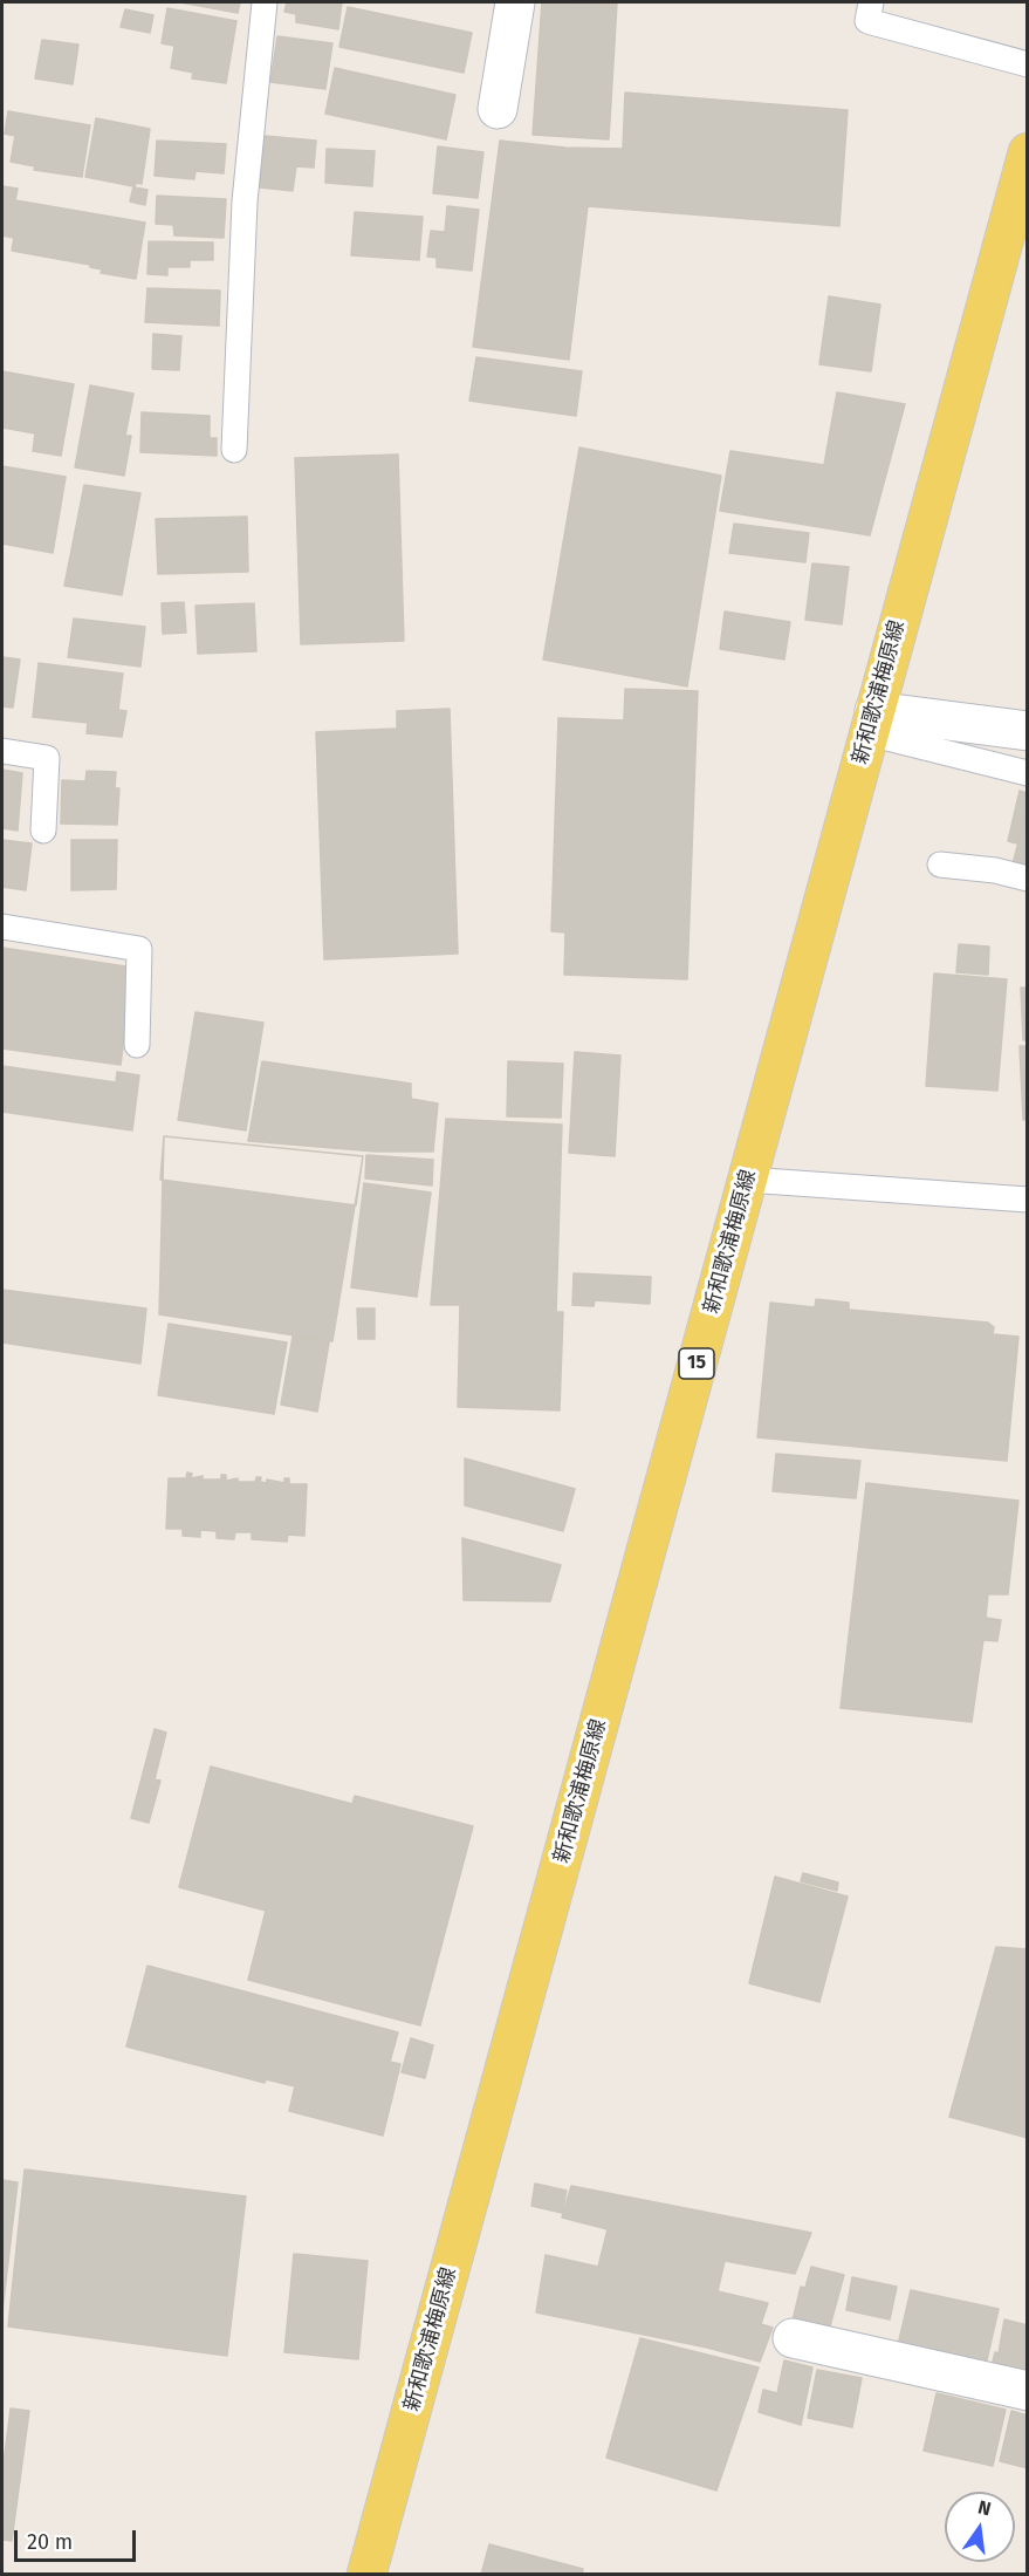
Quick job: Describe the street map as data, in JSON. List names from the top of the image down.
{
  "streets": {
    "main road": ["新和歌浦梅原線", "15"]
  },
  "scale_bar": "20 m",
  "north": "top"
}
